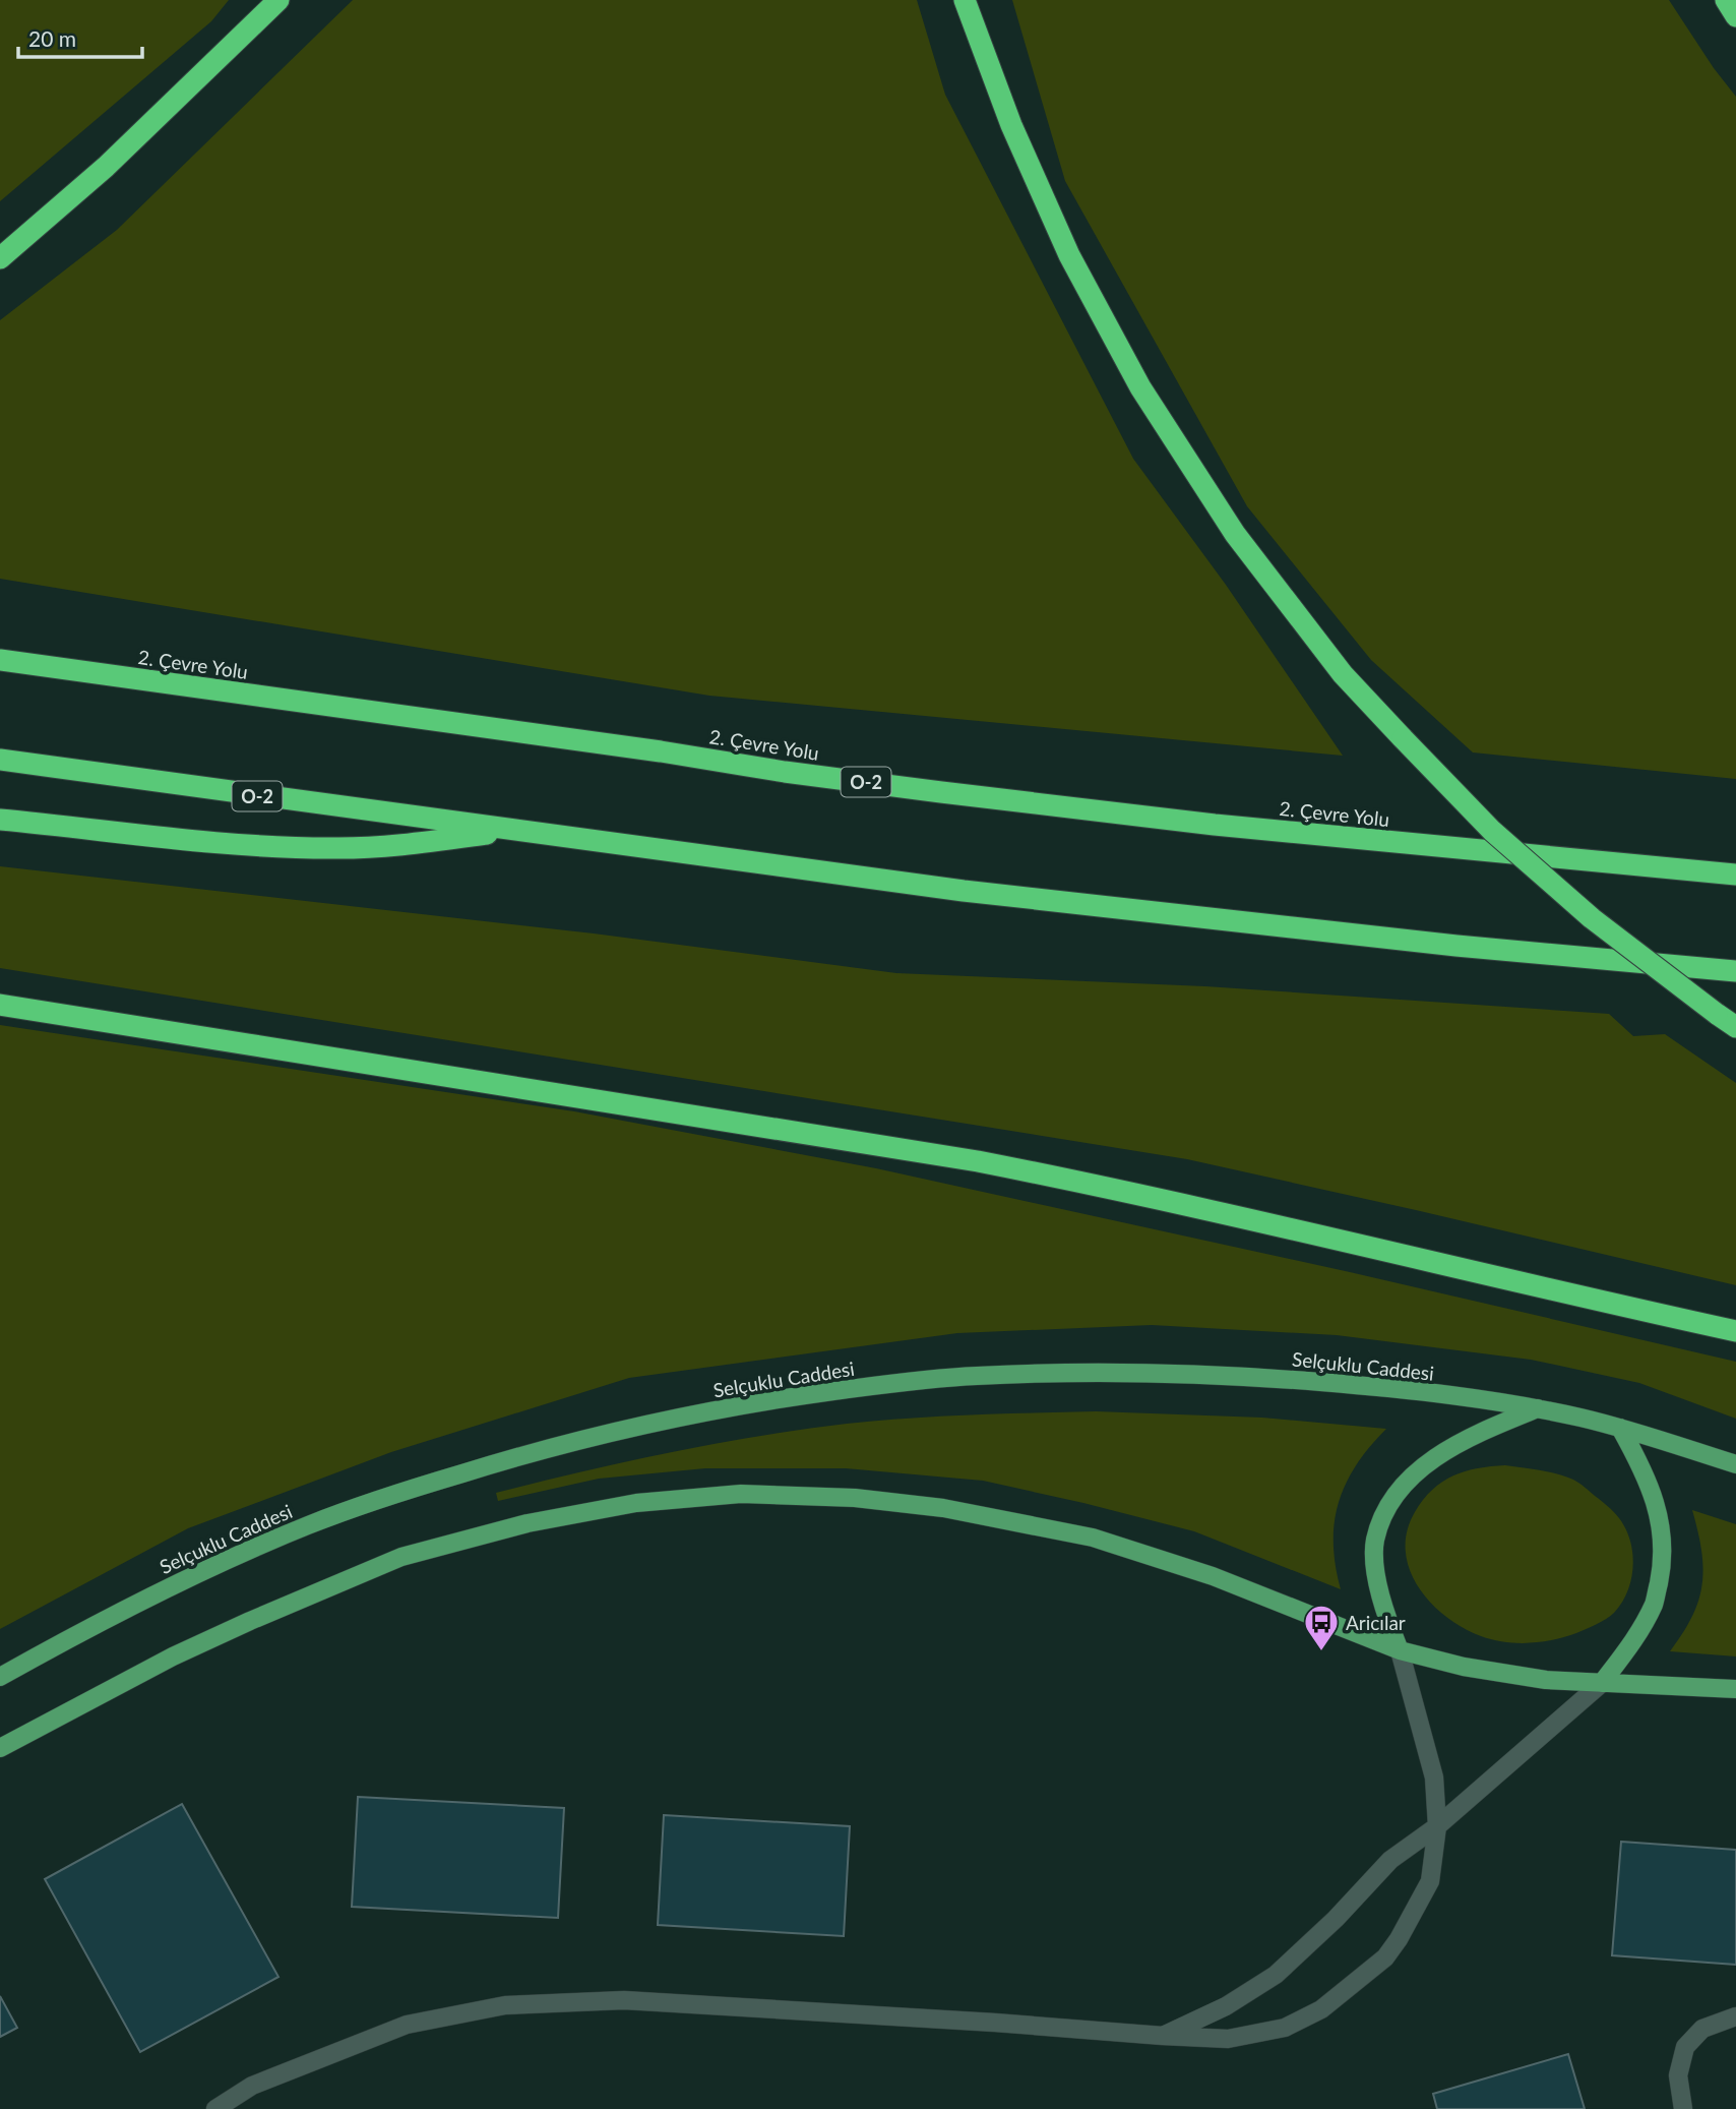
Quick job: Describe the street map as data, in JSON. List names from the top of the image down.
{
  "streets": {
    "highway": ["2. Çevre Yolu", "O-2"],
    "main road": ["Selçuklu Caddesi"]
  },
  "places": {
    "bus stop": ["Aricılar"]
  },
  "scale_bar": "20 m"
}
